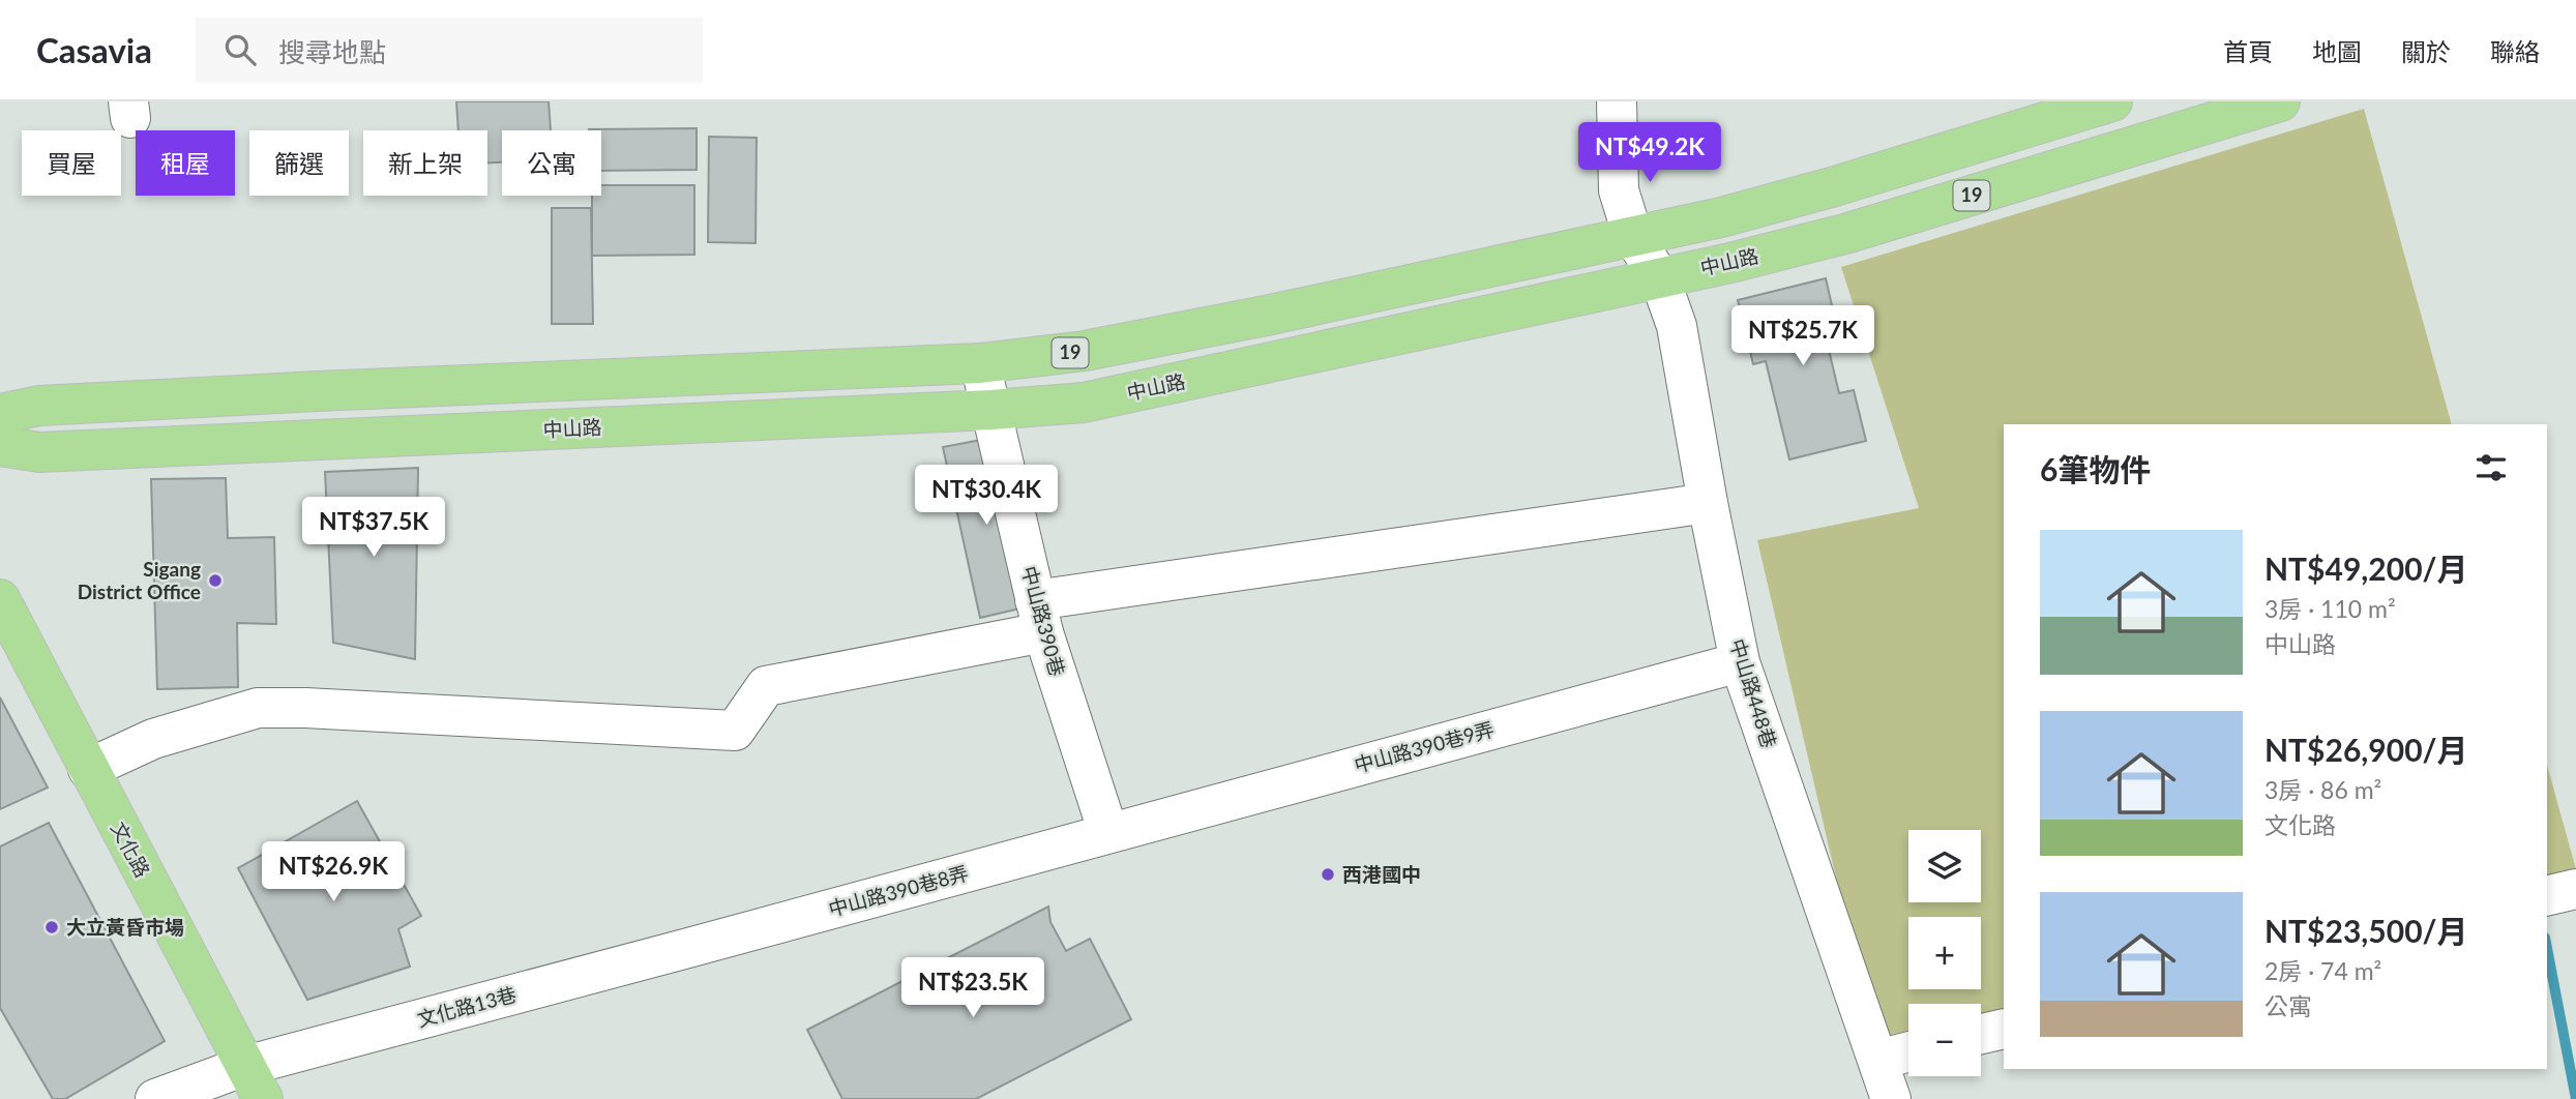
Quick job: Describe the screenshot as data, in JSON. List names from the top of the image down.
{
  "streets": {
    "main road": ["19", "中山路", "文化路"],
    "street": [
      "中山路390巷",
      "中山路448巷",
      "中山路390巷9弄",
      "中山路390巷8弄",
      "文化路13巷"
    ]
  },
  "crossings": [
    ["19", "中山路390巷"],
    ["19", "中山路448巷"],
    ["中山路", "中山路390巷"],
    ["中山路", "中山路448巷"],
    ["中山路390巷", "中山路390巷9弄"],
    ["中山路390巷", "中山路390巷8弄"],
    ["中山路448巷", "中山路390巷9弄"],
    ["中山路390巷9弄", "中山路390巷8弄"],
    ["文化路", "文化路13巷"],
    ["中山路390巷8弄", "文化路13巷"]
  ],
  "places": ["Sigang District Office", "西港國中", "大立黃昏市場"],
  "page": {
    "header": "Casavia",
    "search": "搜尋地點",
    "nav": [
      "首頁",
      "地圖",
      "關於",
      "聯絡"
    ],
    "price": [
      "NT$49.2K",
      "NT$25.7K",
      "NT$30.4K",
      "NT$37.5K",
      "NT$26.9K",
      "NT$23.5K"
    ],
    "chip": [
      "買屋",
      "租屋",
      "篩選",
      "新上架",
      "公寓"
    ],
    "heading": "6筆物件",
    "list": [
      {
        "name": "NT$49,200/月",
        "note": "3房 · 110 m² · 中山路"
      },
      {
        "name": "NT$26,900/月",
        "note": "3房 · 86 m² · 文化路"
      },
      {
        "name": "NT$23,500/月",
        "note": "2房 · 74 m² · 公寓"
      }
    ],
    "map_buttons": ["+", "−"]
  }
}
